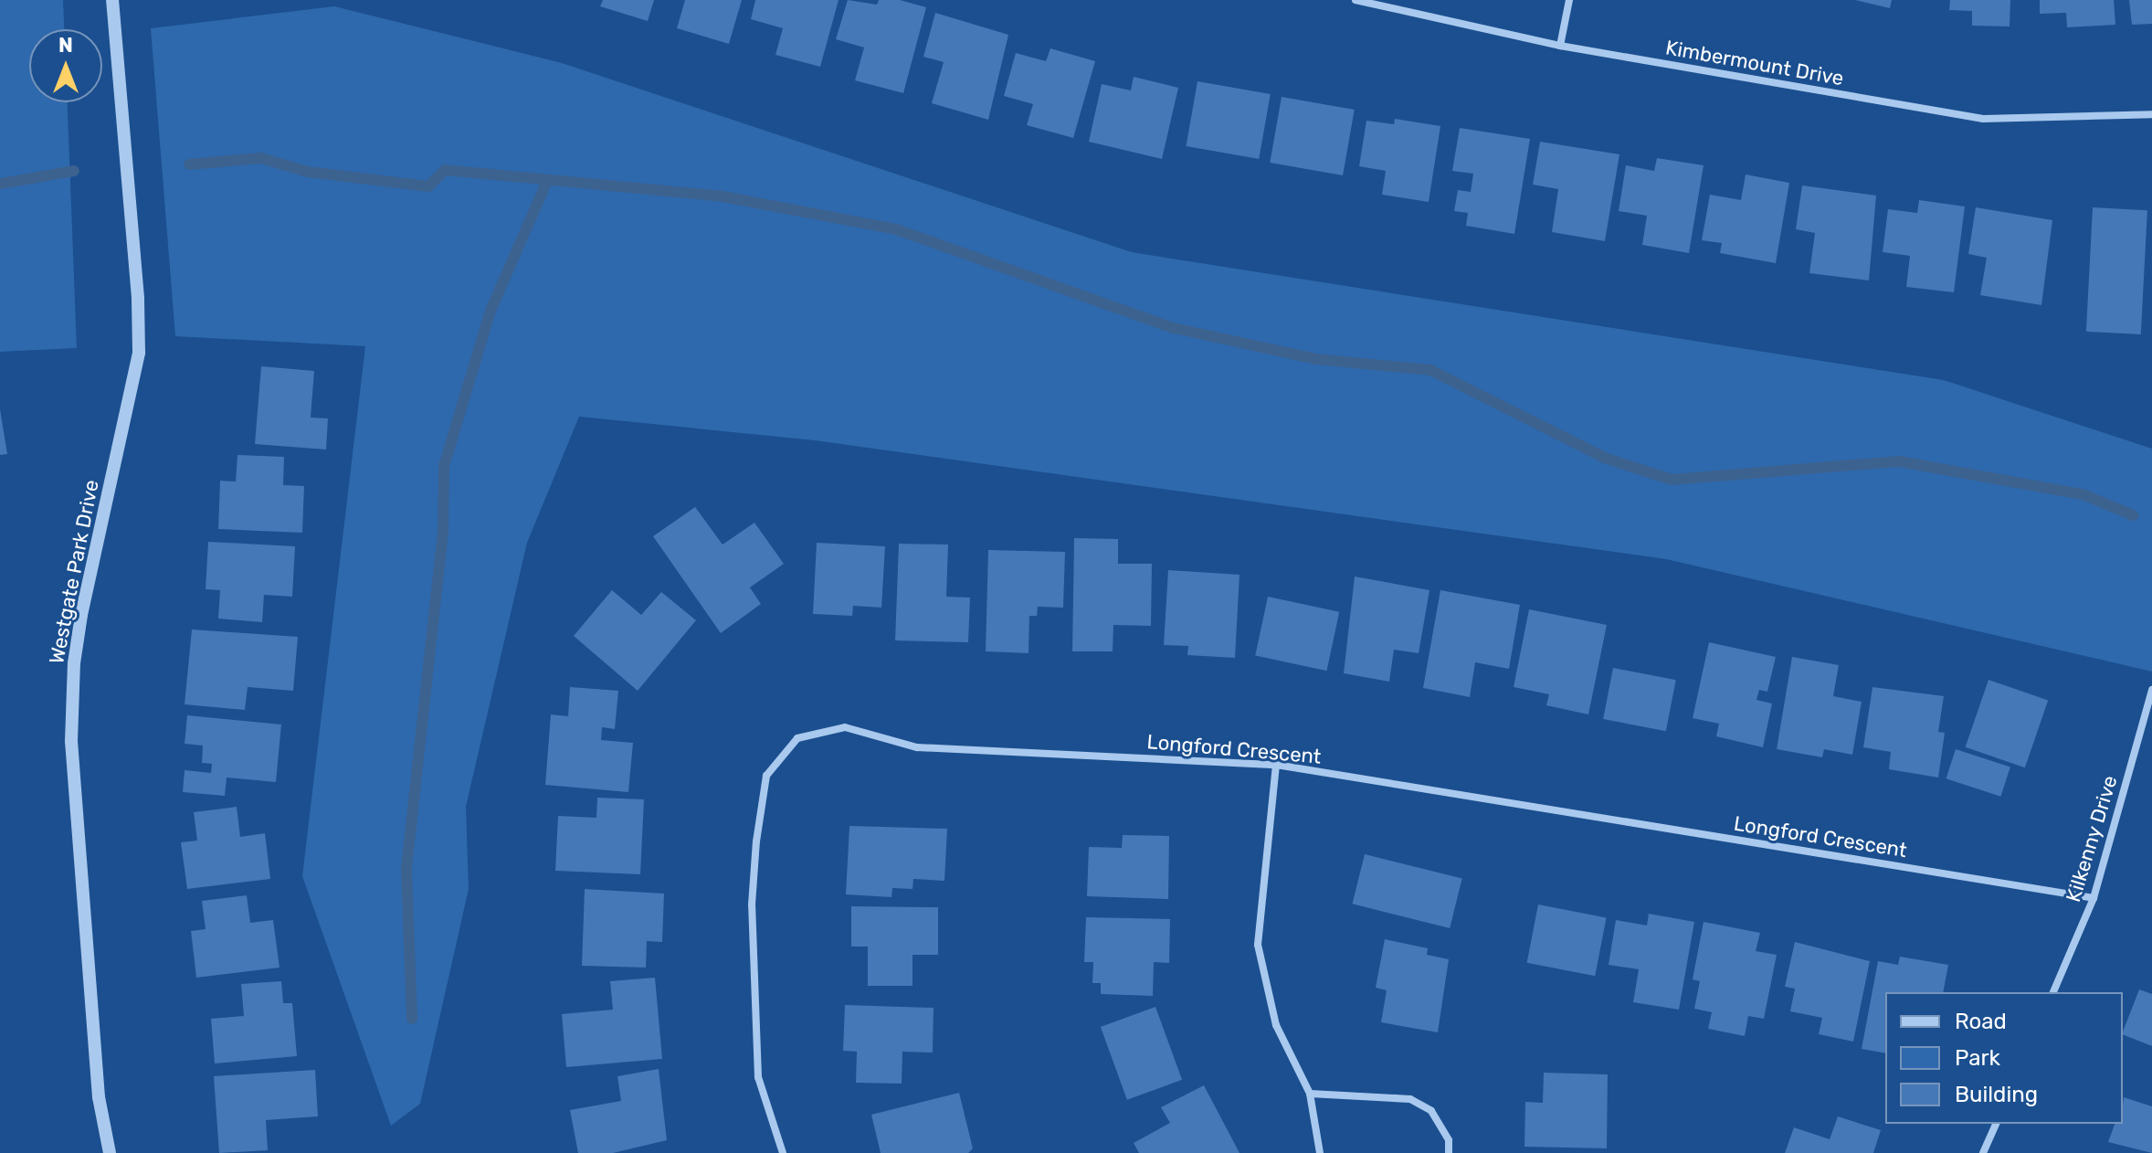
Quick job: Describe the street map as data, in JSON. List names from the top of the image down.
{
  "streets": {
    "street": [
      "Kimbermount Drive",
      "Westgate Park Drive",
      "Longford Crescent",
      "Kilkenny Drive"
    ]
  },
  "crossings": [
    ["Longford Crescent", "Kilkenny Drive"]
  ],
  "legend": ["Road", "Park", "Building"],
  "north": "top"
}
